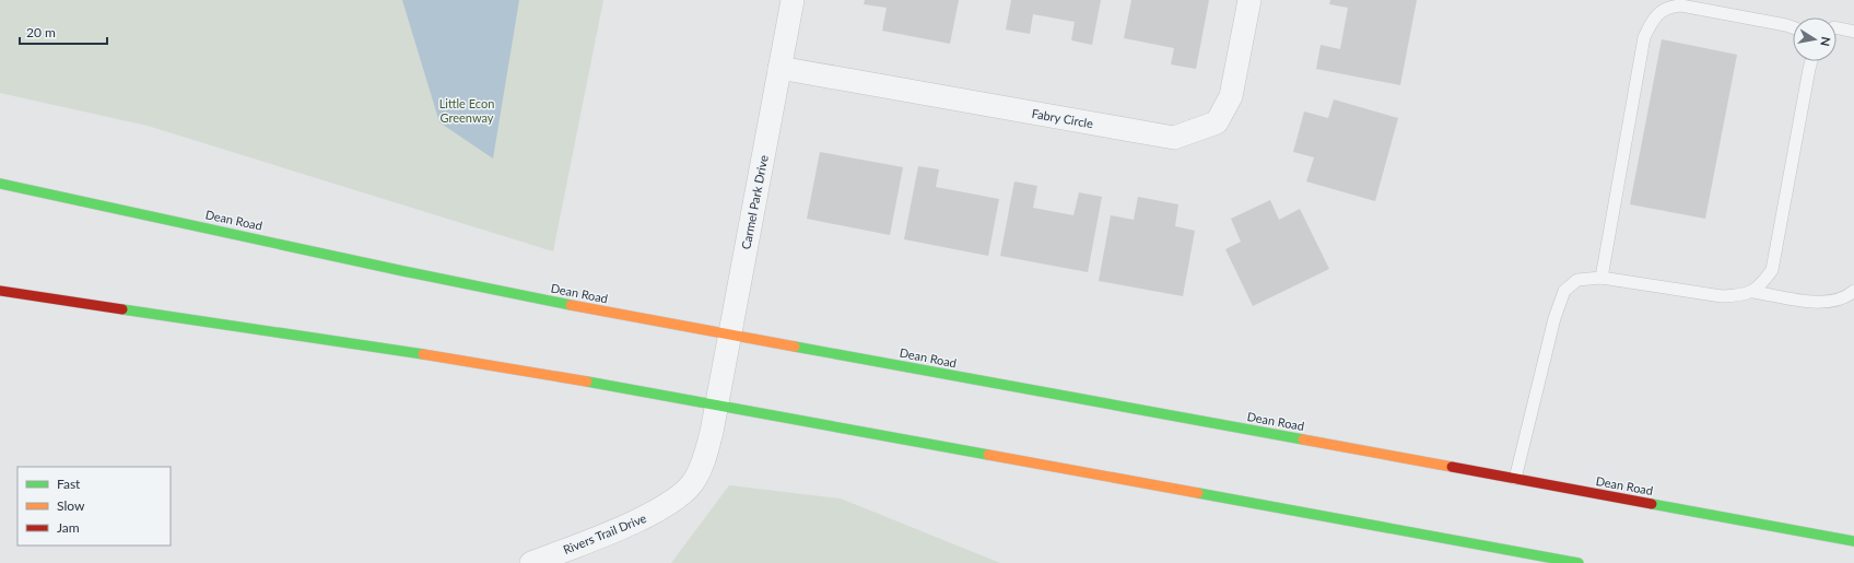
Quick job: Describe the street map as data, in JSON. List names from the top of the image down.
{
  "streets": {
    "main road": ["Dean Road"],
    "street": ["Fabry Circle", "Carmel Park Drive", "Rivers Trail Drive"]
  },
  "crossings": [
    ["Fabry Circle", "Carmel Park Drive"],
    ["Carmel Park Drive", "Dean Road"],
    ["Carmel Park Drive", "Rivers Trail Drive"]
  ],
  "parks": ["Little Econ Greenway"],
  "legend": ["Fast", "Slow", "Jam"],
  "scale_bar": "20 m",
  "north": "right"
}
